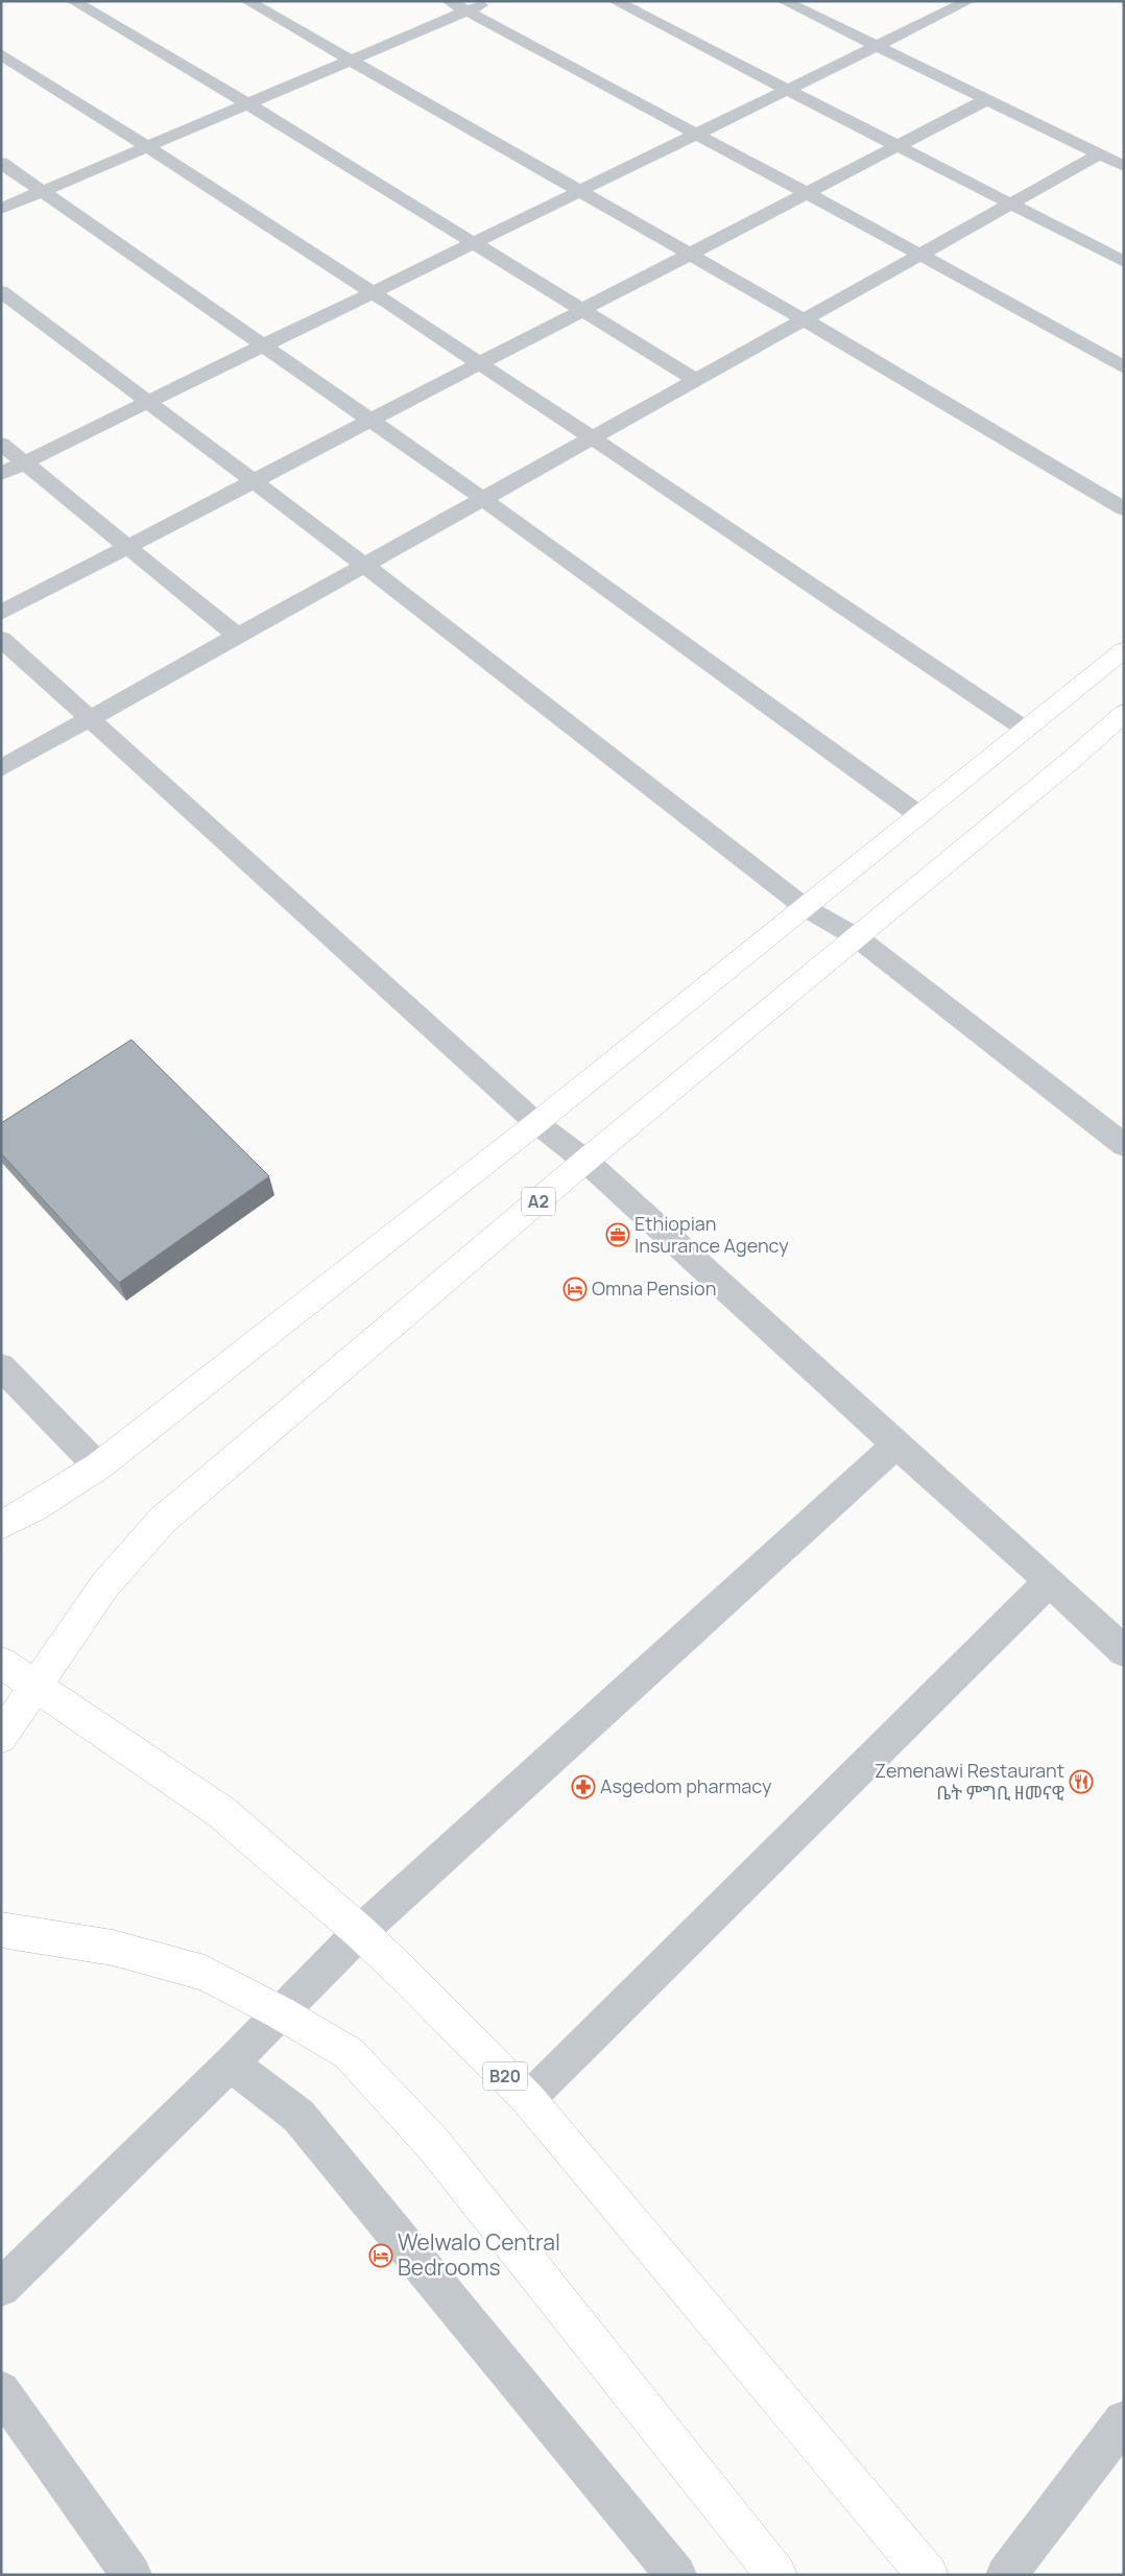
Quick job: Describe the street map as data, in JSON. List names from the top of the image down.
{
  "streets": {
    "main road": ["A2", "B20"]
  },
  "crossings": [
    ["A2", "B20"]
  ],
  "places": {
    "office": ["Ethiopian Insurance Agency"],
    "hotel": ["Omna Pension", "Welwalo Central Bedrooms"],
    "restaurant": ["Zemenawi Restaurant ቤት ምግቢ ዘመናዊ"],
    "pharmacy": ["Asgedom pharmacy"]
  }
}
